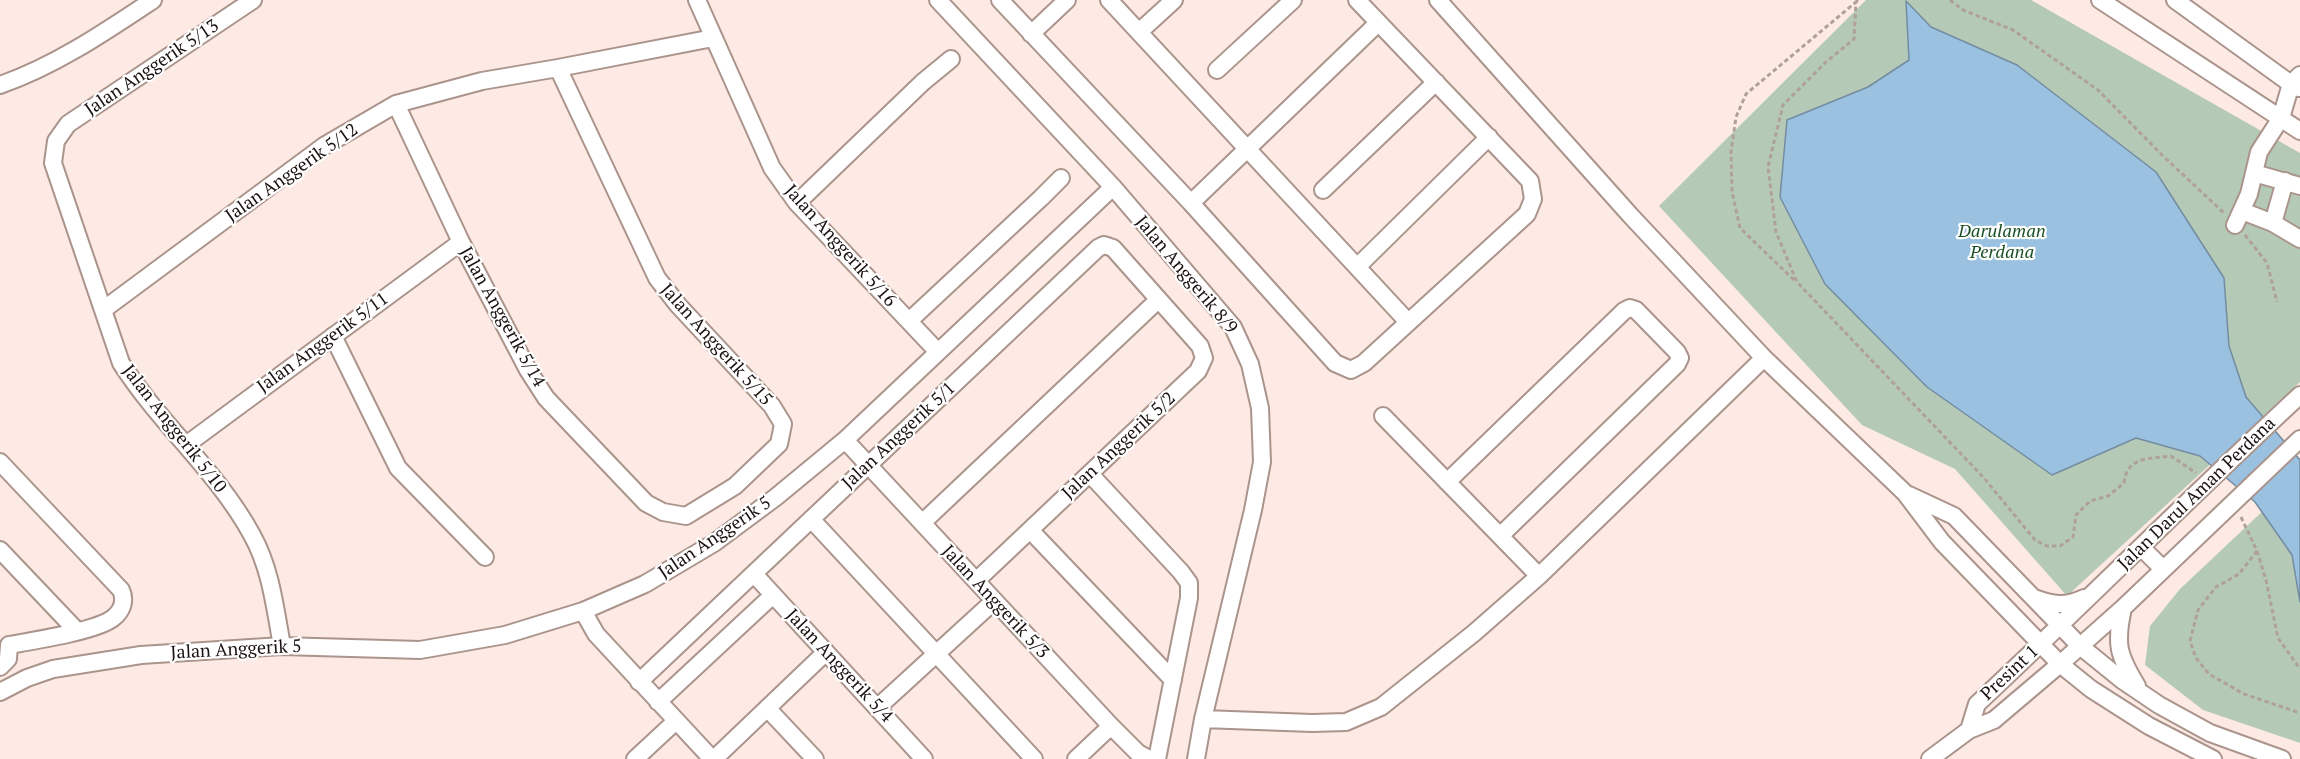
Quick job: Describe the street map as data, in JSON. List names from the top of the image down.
{
  "streets": {
    "street": [
      "Jalan Anggerik 5/13",
      "Jalan Anggerik 5/12",
      "Jalan Anggerik 5/16",
      "Jalan Anggerik 8/9",
      "Jalan Anggerik 5/14",
      "Jalan Anggerik 5/11",
      "Jalan Anggerik 5/15",
      "Jalan Anggerik 5/10",
      "Jalan Anggerik 5/1",
      "Jalan Anggerik 5/2",
      "Jalan Darul Aman Perdana",
      "Jalan Anggerik 5",
      "Jalan Anggerik 5/3",
      "Jalan Anggerik 5/4",
      "Presint 1"
    ]
  },
  "crossings": [
    ["Jalan Anggerik 5/13", "Jalan Anggerik 5/10"],
    ["Jalan Anggerik 5/12", "Jalan Anggerik 5/16"],
    ["Jalan Anggerik 5/12", "Jalan Anggerik 5/14"],
    ["Jalan Anggerik 5/12", "Jalan Anggerik 5/15"],
    ["Jalan Anggerik 5/12", "Jalan Anggerik 5/10"],
    ["Jalan Anggerik 5/16", "Jalan Anggerik 5"],
    ["Jalan Anggerik 8/9", "Jalan Anggerik 5"],
    ["Jalan Anggerik 5/14", "Jalan Anggerik 5/11"],
    ["Jalan Anggerik 5/14", "Jalan Anggerik 5/15"],
    ["Jalan Anggerik 5/11", "Jalan Anggerik 5/10"],
    ["Jalan Anggerik 5/10", "Jalan Anggerik 5"],
    ["Jalan Anggerik 5/1", "Jalan Anggerik 5/2"],
    ["Jalan Anggerik 5/1", "Jalan Anggerik 5/3"],
    ["Jalan Anggerik 5/1", "Jalan Anggerik 5/4"],
    ["Jalan Anggerik 5/2", "Jalan Anggerik 5/3"],
    ["Jalan Darul Aman Perdana", "Presint 1"],
    ["Jalan Anggerik 5", "Jalan Anggerik 5/3"]
  ],
  "parks": ["Darulaman Perdana"]
}
